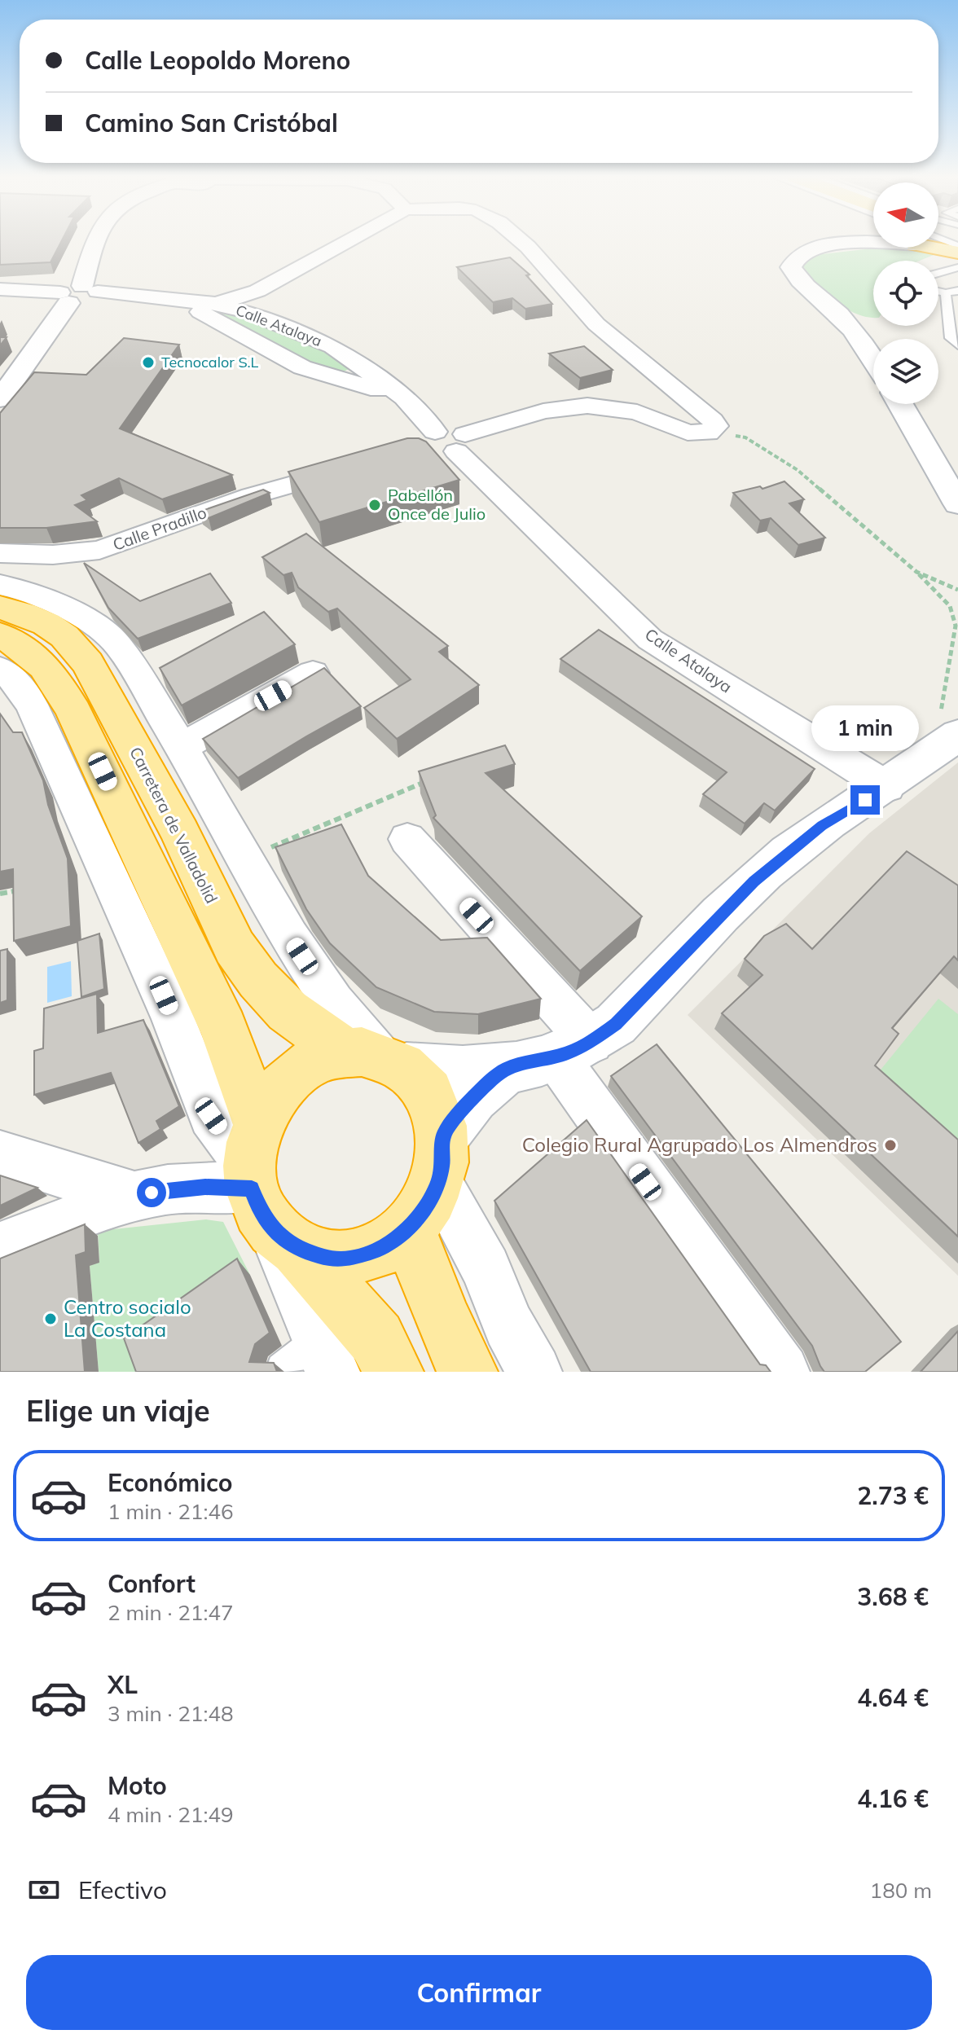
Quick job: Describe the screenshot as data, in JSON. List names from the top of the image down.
{
  "streets": {
    "highway": ["Carretera de Valladolid"],
    "street": ["Calle Atalaya", "Calle Pradillo"]
  },
  "places": [
    "Tecnocalor S.L",
    "Pabellón Once de Julio",
    "Colegio Rural Agrupado Los Almendros",
    "Centro socialo La Costana"
  ],
  "north": "left",
  "page": {
    "banner": ["Calle Leopoldo Moreno", "Camino San Cristóbal"],
    "bubble": "1 min",
    "heading": "Elige un viaje",
    "list": [
      {
        "name": "Económico",
        "note": "1 min · 21:46",
        "value": "2.73 €"
      },
      {
        "name": "Confort",
        "note": "2 min · 21:47",
        "value": "3.68 €"
      },
      {
        "name": "XL",
        "note": "3 min · 21:48",
        "value": "4.64 €"
      },
      {
        "name": "Moto",
        "note": "4 min · 21:49",
        "value": "4.16 €"
      }
    ],
    "pay": ["Efectivo", "180 m"],
    "buttons": "Confirmar"
  }
}
